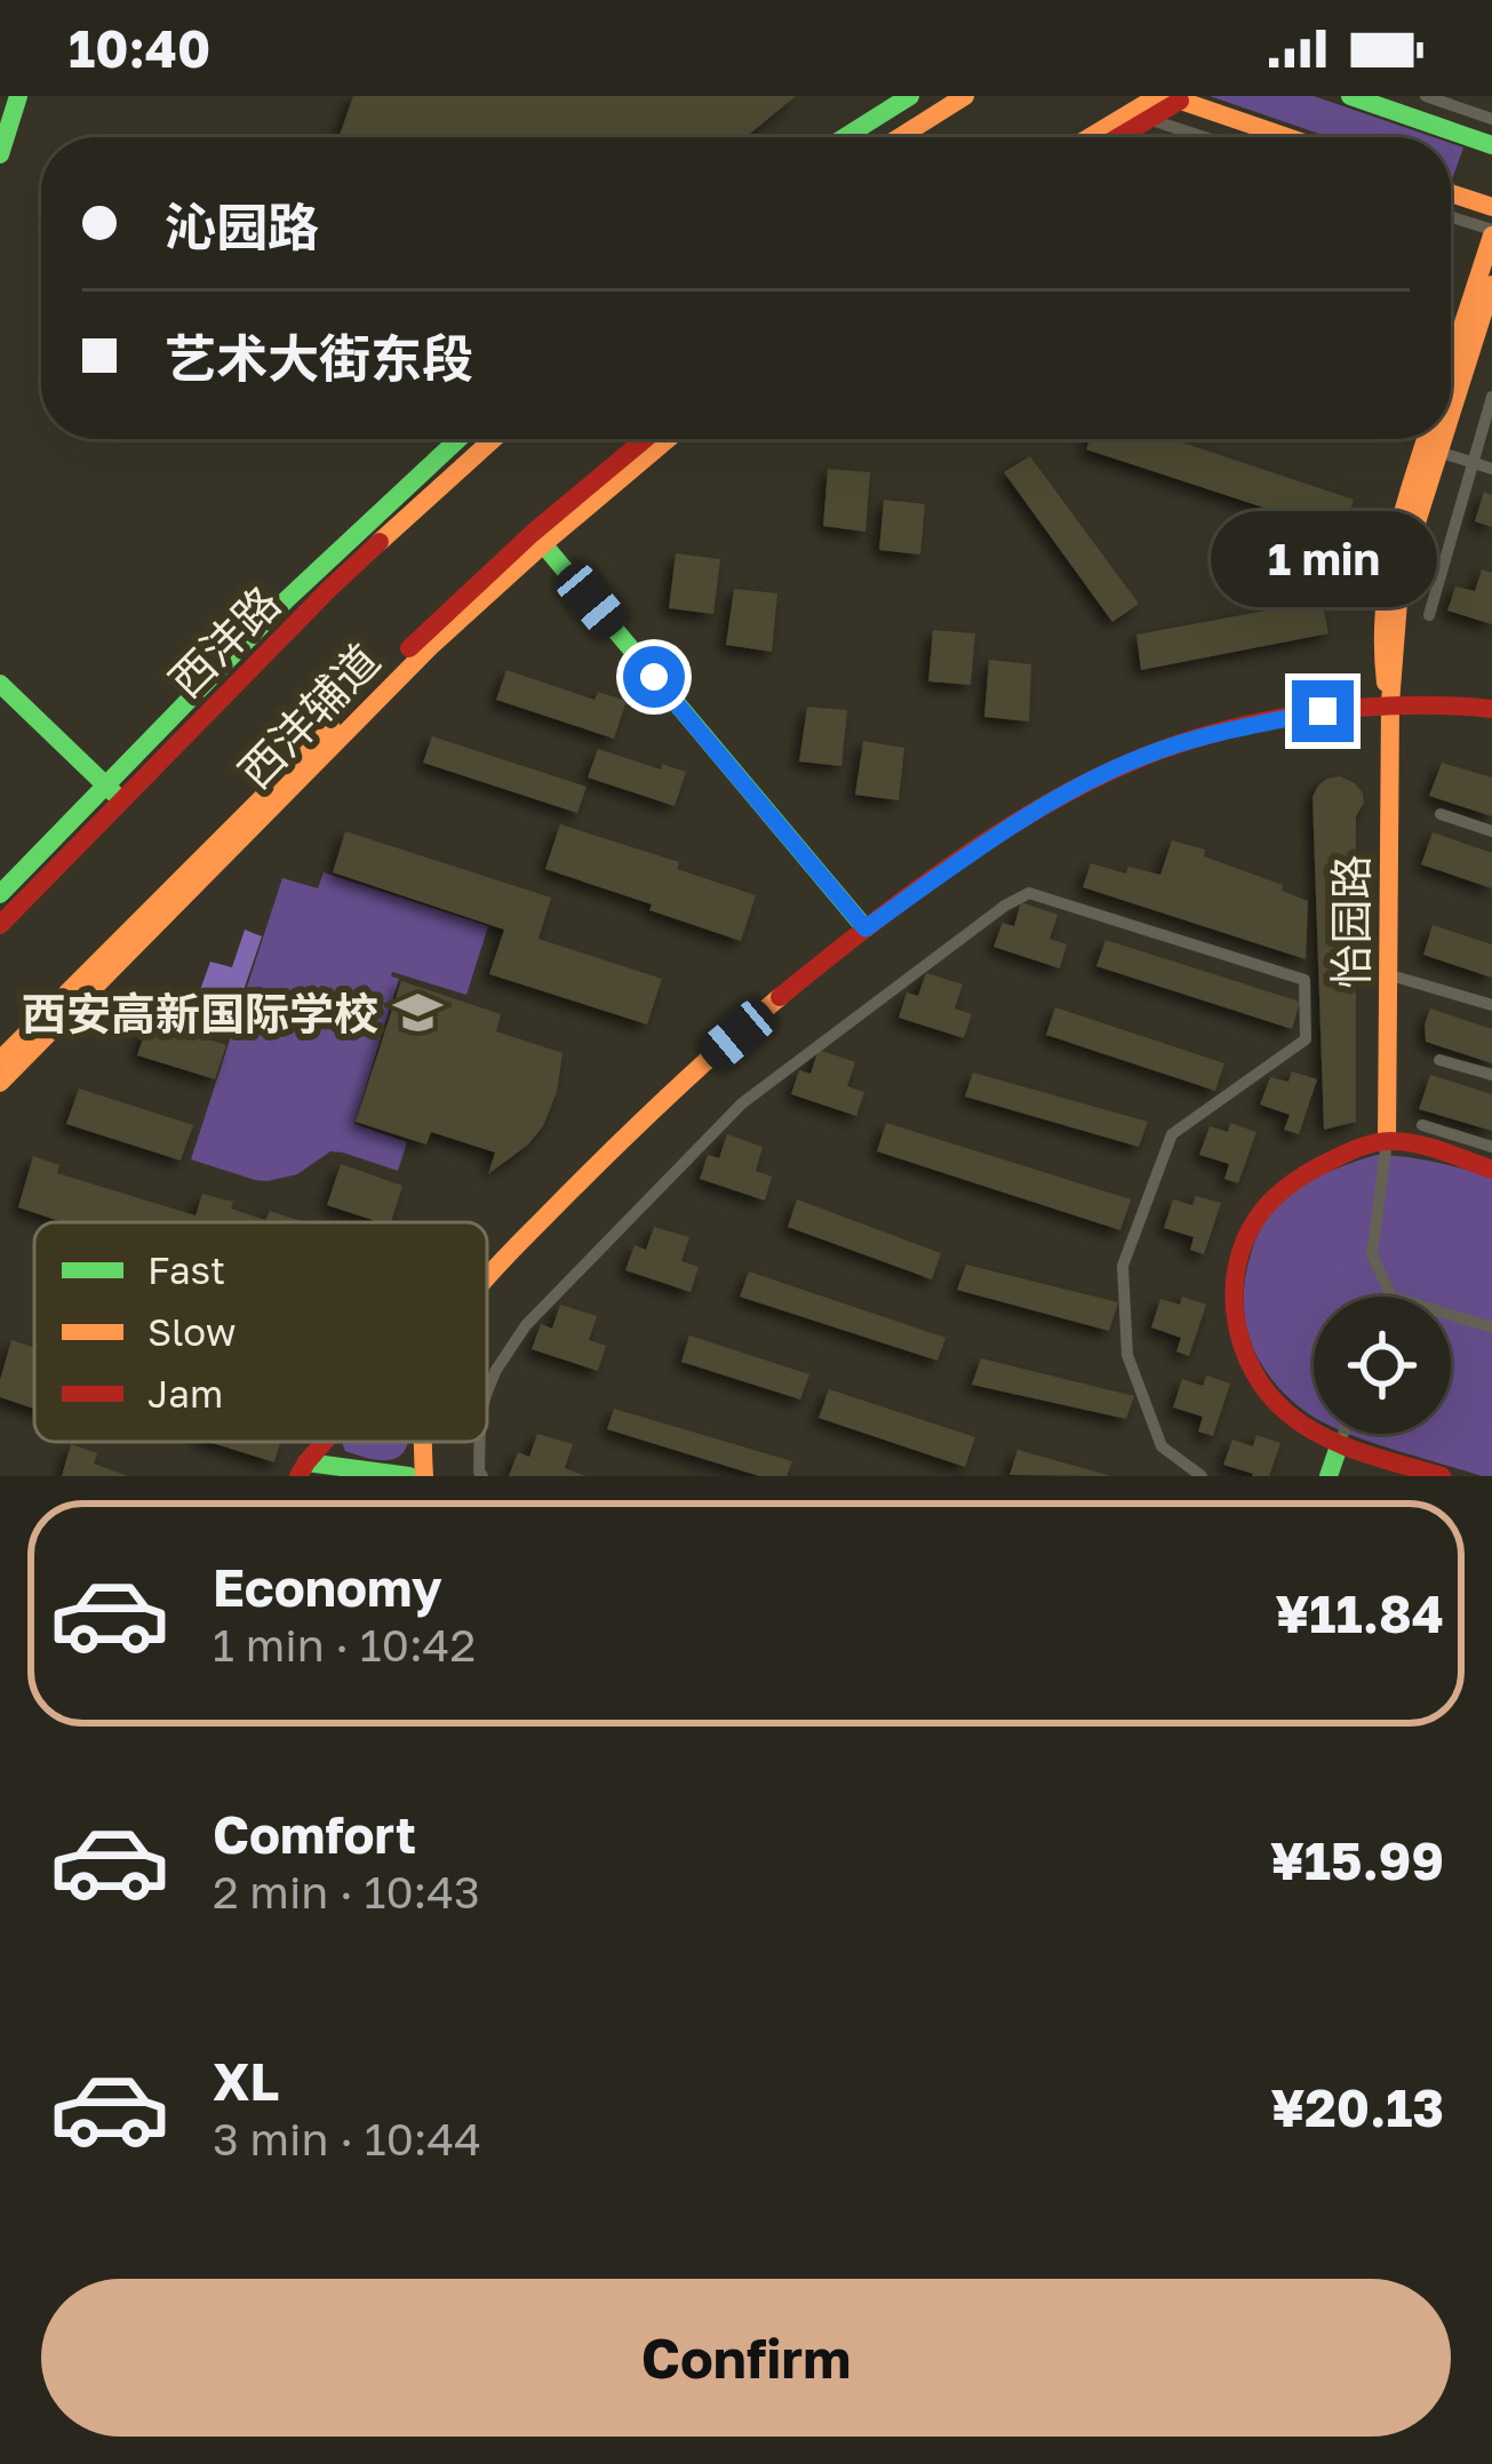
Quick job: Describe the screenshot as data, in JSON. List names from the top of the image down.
{
  "streets": {
    "main road": ["西沣路", "西沣辅道", "怡园路"]
  },
  "places": {
    "school or university": ["西安高新国际学校"]
  },
  "legend": ["Fast", "Slow", "Jam"],
  "page": {
    "status": "10:40",
    "banner": ["沁园路", "艺术大街东段"],
    "bubble": "1 min",
    "list": [
      {
        "name": "Economy",
        "note": "1 min · 10:42",
        "value": "¥11.84"
      },
      {
        "name": "Comfort",
        "note": "2 min · 10:43",
        "value": "¥15.99"
      },
      {
        "name": "XL",
        "note": "3 min · 10:44",
        "value": "¥20.13"
      }
    ],
    "buttons": "Confirm"
  }
}
